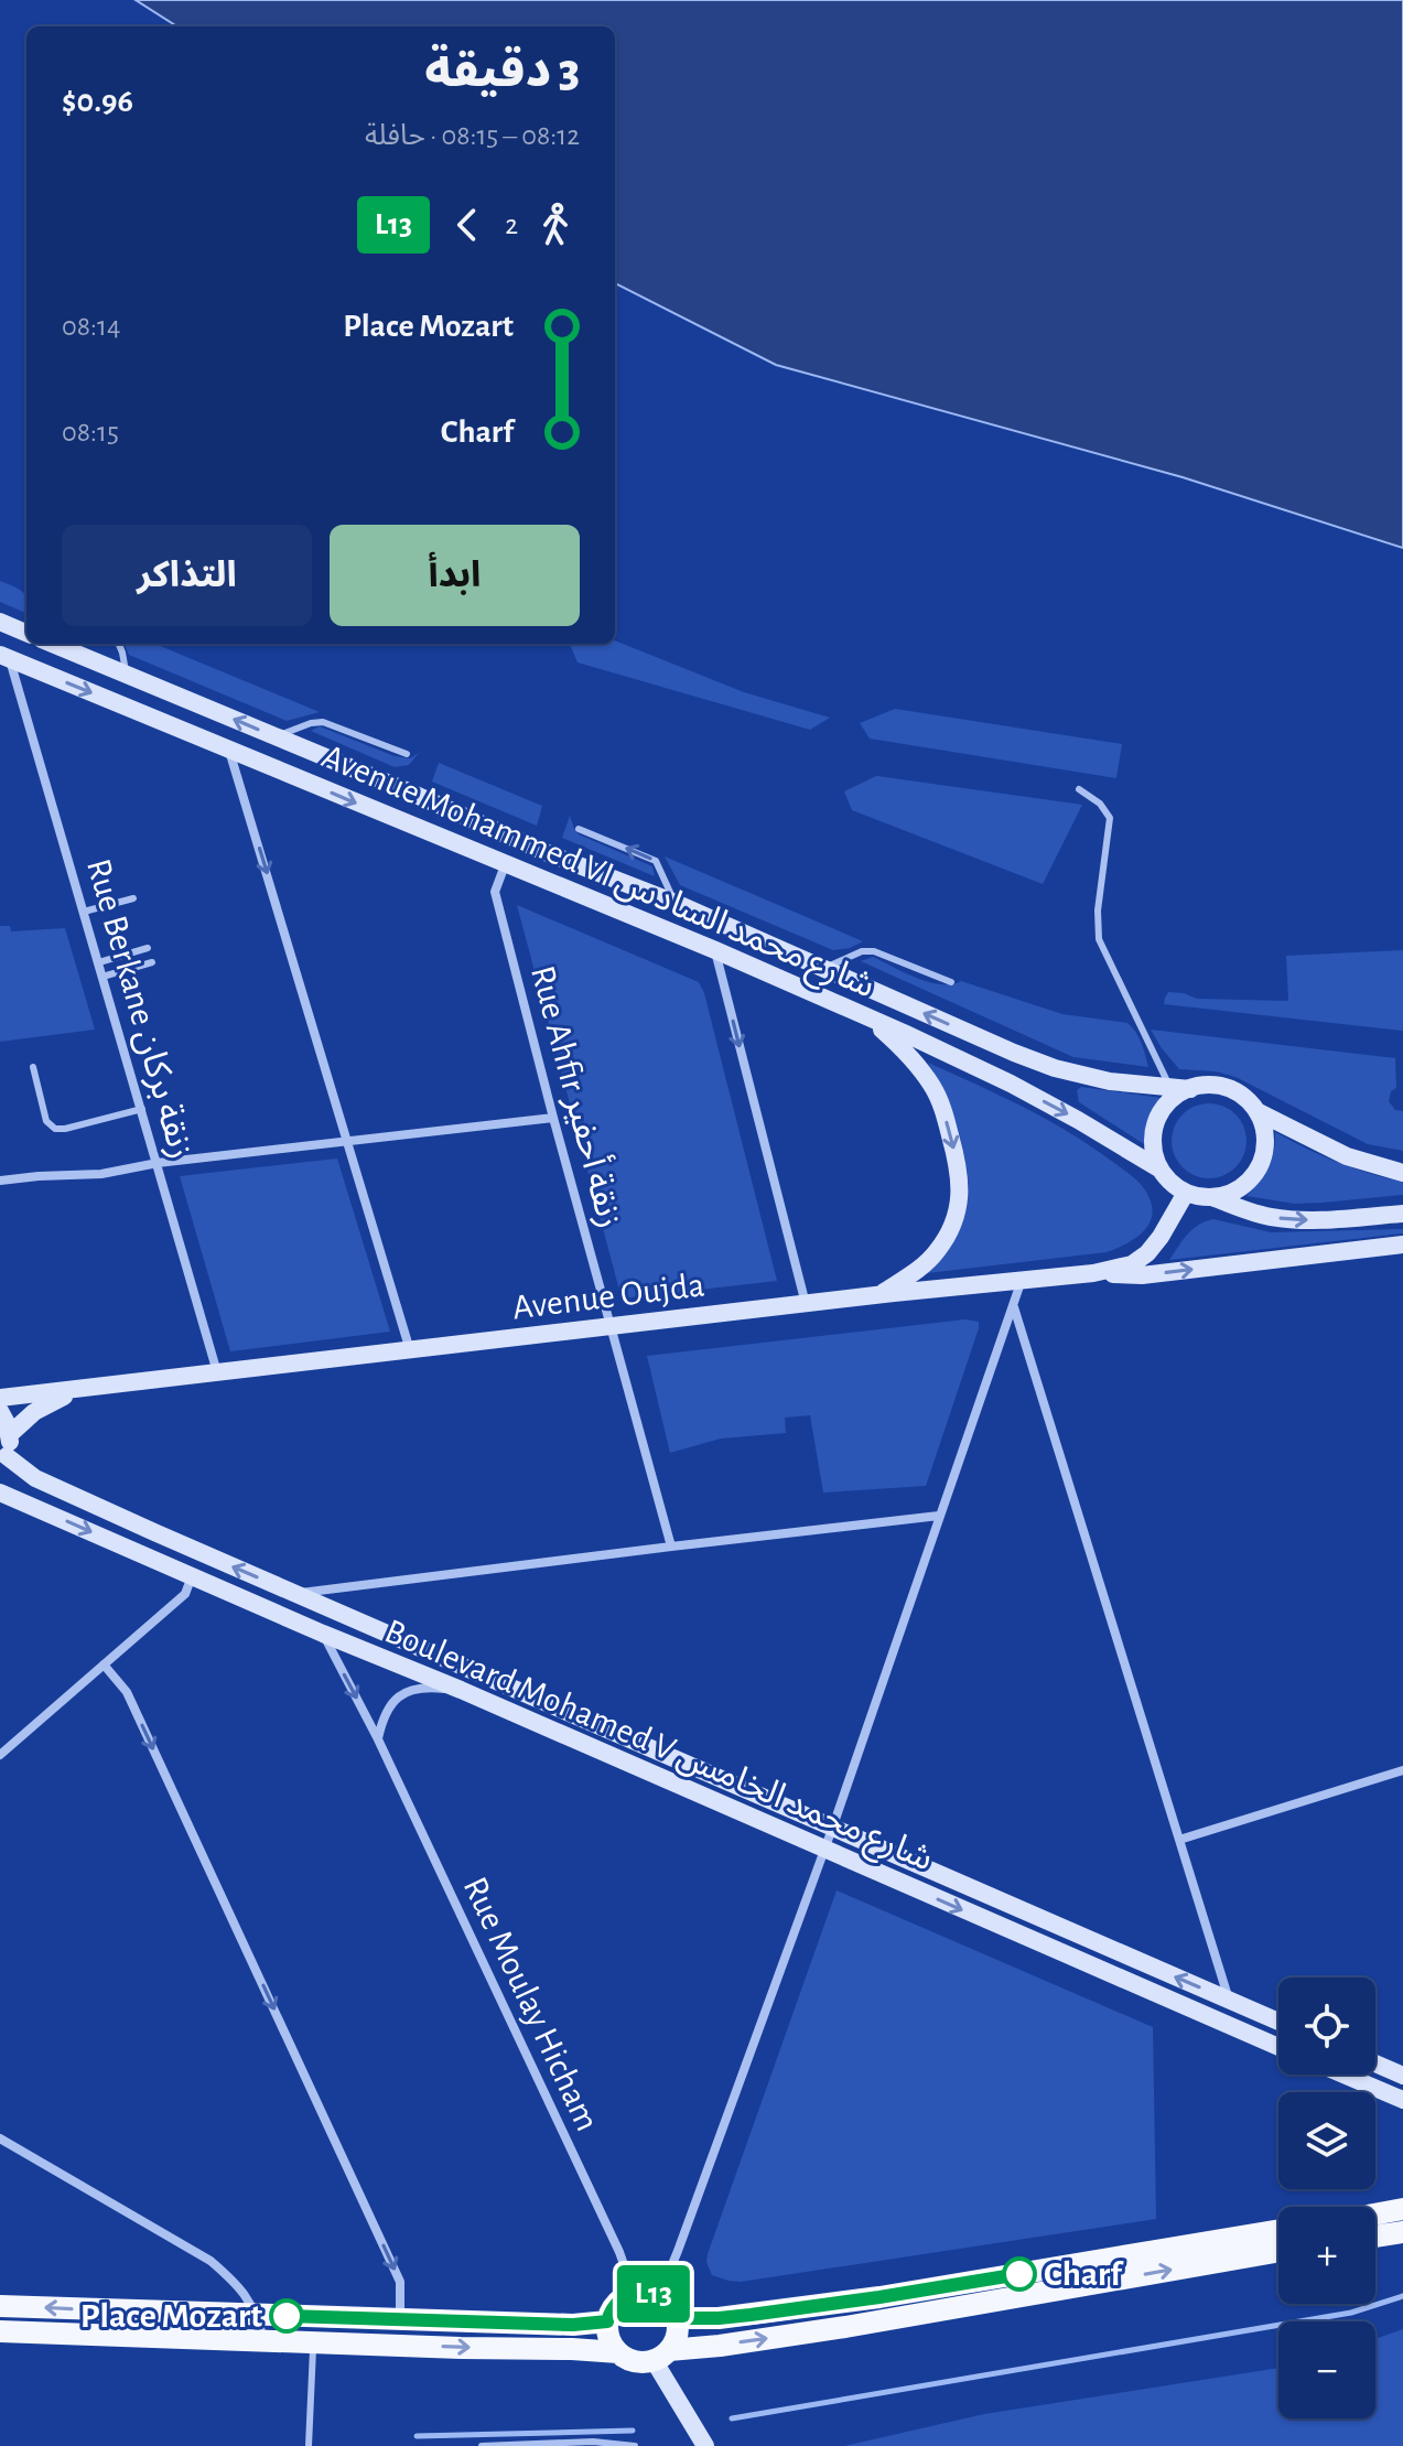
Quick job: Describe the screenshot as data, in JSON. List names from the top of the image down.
{
  "streets": {
    "main road": ["Avenue Mohammed VI شارع محمد السادس", "Avenue Oujda", "Boulevard Mohamed V شارع محمد الخامس"],
    "street": ["Rue Berkane زنقة بركان", "Rue Ahfir زنقة أحفير", "Rue Moulay Hicham"]
  },
  "crossings": [
    ["Avenue Mohammed VI شارع محمد السادس", "Rue Berkane زنقة بركان"],
    ["Avenue Mohammed VI شارع محمد السادس", "Rue Ahfir زنقة أحفير"],
    ["Avenue Mohammed VI شارع محمد السادس", "Avenue Oujda"],
    ["Rue Berkane زنقة بركان", "Avenue Oujda"],
    ["Rue Ahfir زنقة أحفير", "Avenue Oujda"],
    ["Boulevard Mohamed V شارع محمد الخامس", "Rue Moulay Hicham"]
  ],
  "places": ["Charf", "Place Mozart"],
  "lines": ["bus line L13"],
  "page": {
    "on_map": "L13",
    "heading": ["3 دقيقة", "08:12 – 08:15 · حافلة", "$0.96"],
    "legs": ["2", "L13"],
    "list": [
      {
        "name": "Place Mozart",
        "value": "08:14"
      },
      {
        "name": "Charf",
        "value": "08:15"
      }
    ],
    "buttons": ["ابدأ", "التذاكر"],
    "map_buttons": ["+", "−"]
  }
}
